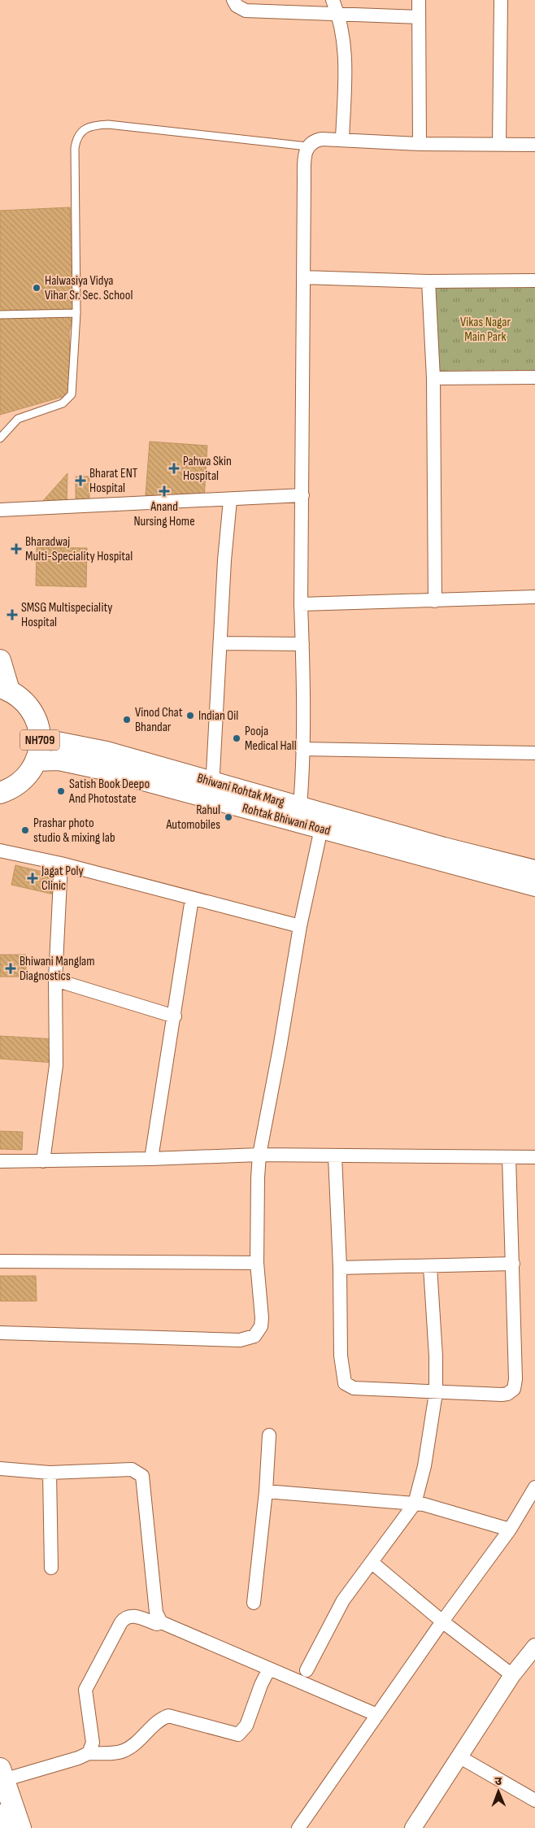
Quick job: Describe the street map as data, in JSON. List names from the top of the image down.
{
  "streets": {
    "main road": ["NH709", "Bhiwani Rohtak Marg", "Rohtak Bhiwani Road"]
  },
  "crossings": [
    ["NH709", "Bhiwani Rohtak Marg"],
    ["Bhiwani Rohtak Marg", "Rohtak Bhiwani Road"]
  ],
  "parks": ["Vikas Nagar Main Park"],
  "places": {
    "other": [
      "Halwasiya Vidya Vihar Sr. Sec. School",
      "Indian Oil",
      "Vinod Chat Bhandar",
      "Pooja Medical Hall",
      "Satish Book Deepo And Photostate",
      "Rahul Automobiles",
      "Prashar photo studio & mixing lab"
    ],
    "health": [
      "Pahwa Skin Hospital",
      "Bharat ENT Hospital",
      "Anand Nursing Home",
      "Bharadwaj Multi-Speciality Hospital",
      "SMSG Multispeciality Hospital",
      "Jagat Poly Clinic",
      "Bhiwani Manglam Diagnostics"
    ]
  },
  "north": "top"
}
